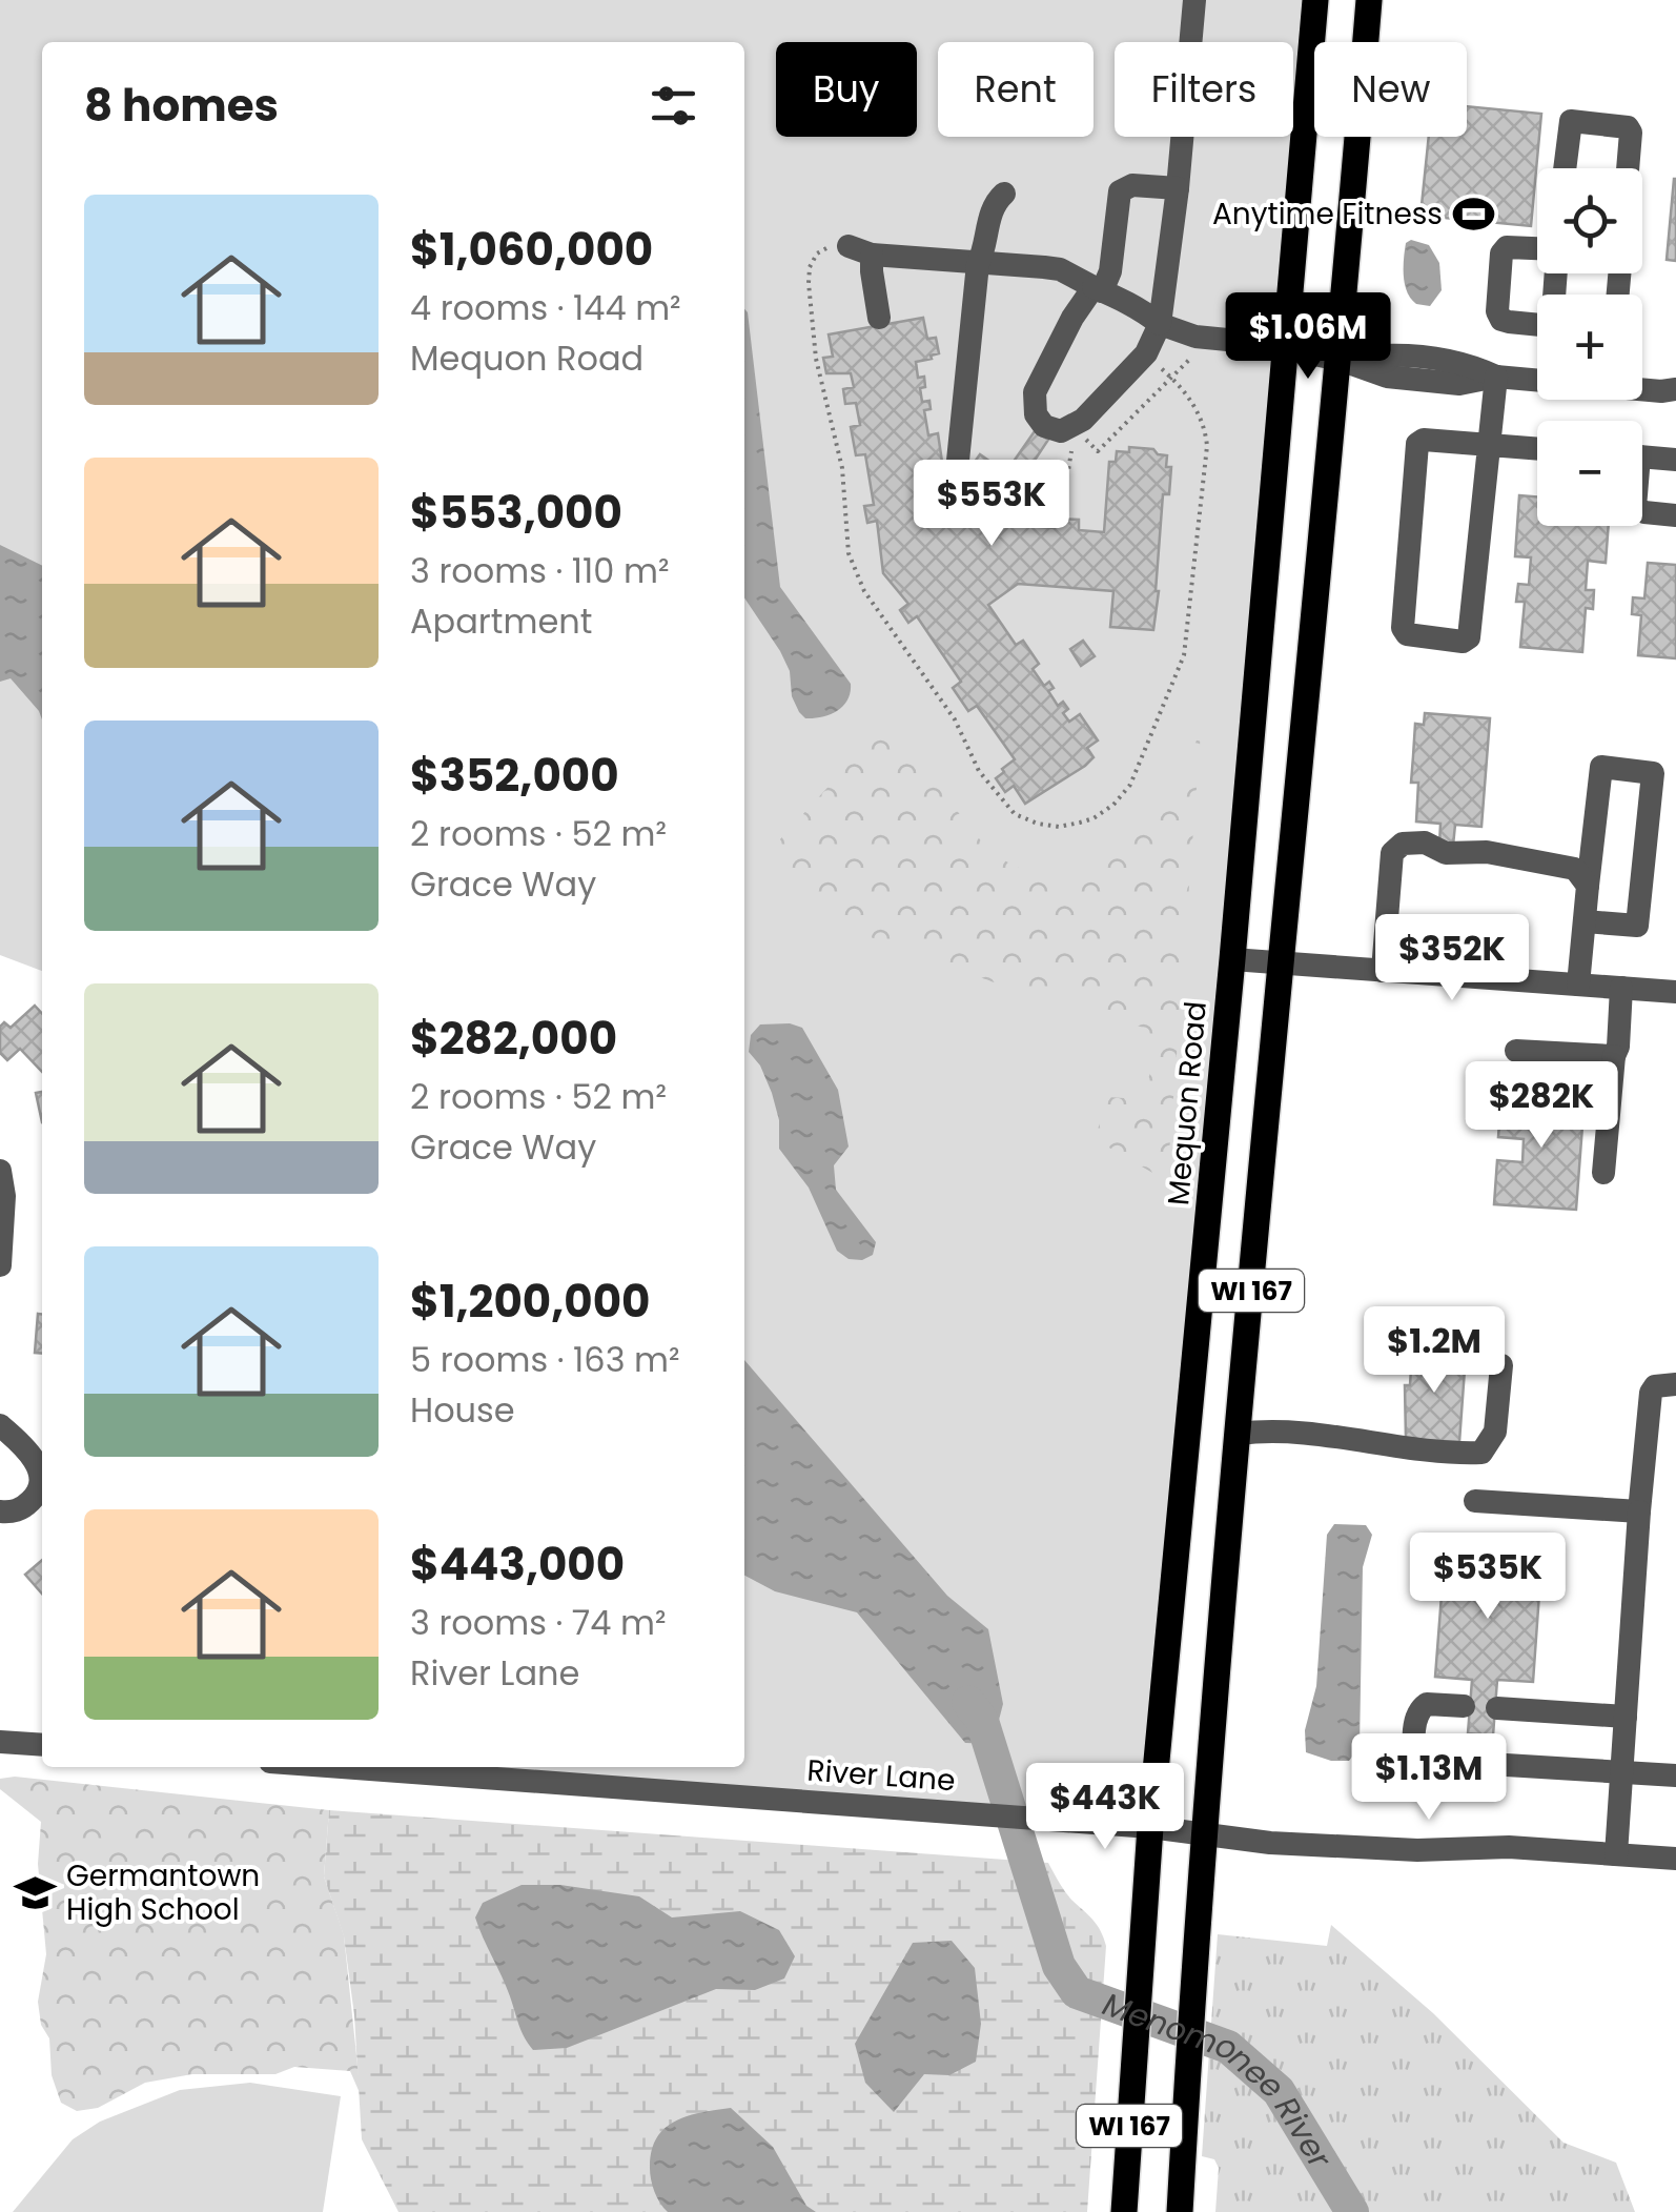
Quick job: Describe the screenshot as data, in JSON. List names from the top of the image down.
{
  "streets": {
    "main road": ["Mequon Road", "WI 167"],
    "street": ["River Lane"]
  },
  "crossings": [
    ["Mequon Road", "River Lane"],
    ["WI 167", "River Lane"]
  ],
  "water": ["Menomonee River"],
  "places": {
    "sports": ["Anytime Fitness"],
    "school or university": ["Germantown High School"]
  },
  "page": {
    "chip": [
      "Buy",
      "Rent",
      "Filters",
      "New"
    ],
    "heading": "8 homes",
    "map_buttons": ["+", "−"],
    "list": [
      {
        "name": "$1,060,000",
        "note": "4 rooms · 144 m² · Mequon Road"
      },
      {
        "name": "$553,000",
        "note": "3 rooms · 110 m² · Apartment"
      },
      {
        "name": "$352,000",
        "note": "2 rooms · 52 m² · Grace Way"
      },
      {
        "name": "$282,000",
        "note": "2 rooms · 52 m² · Grace Way"
      },
      {
        "name": "$1,200,000",
        "note": "5 rooms · 163 m² · House"
      },
      {
        "name": "$443,000",
        "note": "3 rooms · 74 m² · River Lane"
      }
    ],
    "price": [
      "$1.06M",
      "$553K",
      "$352K",
      "$282K",
      "$1.2M",
      "$535K",
      "$1.13M",
      "$443K"
    ]
  }
}
